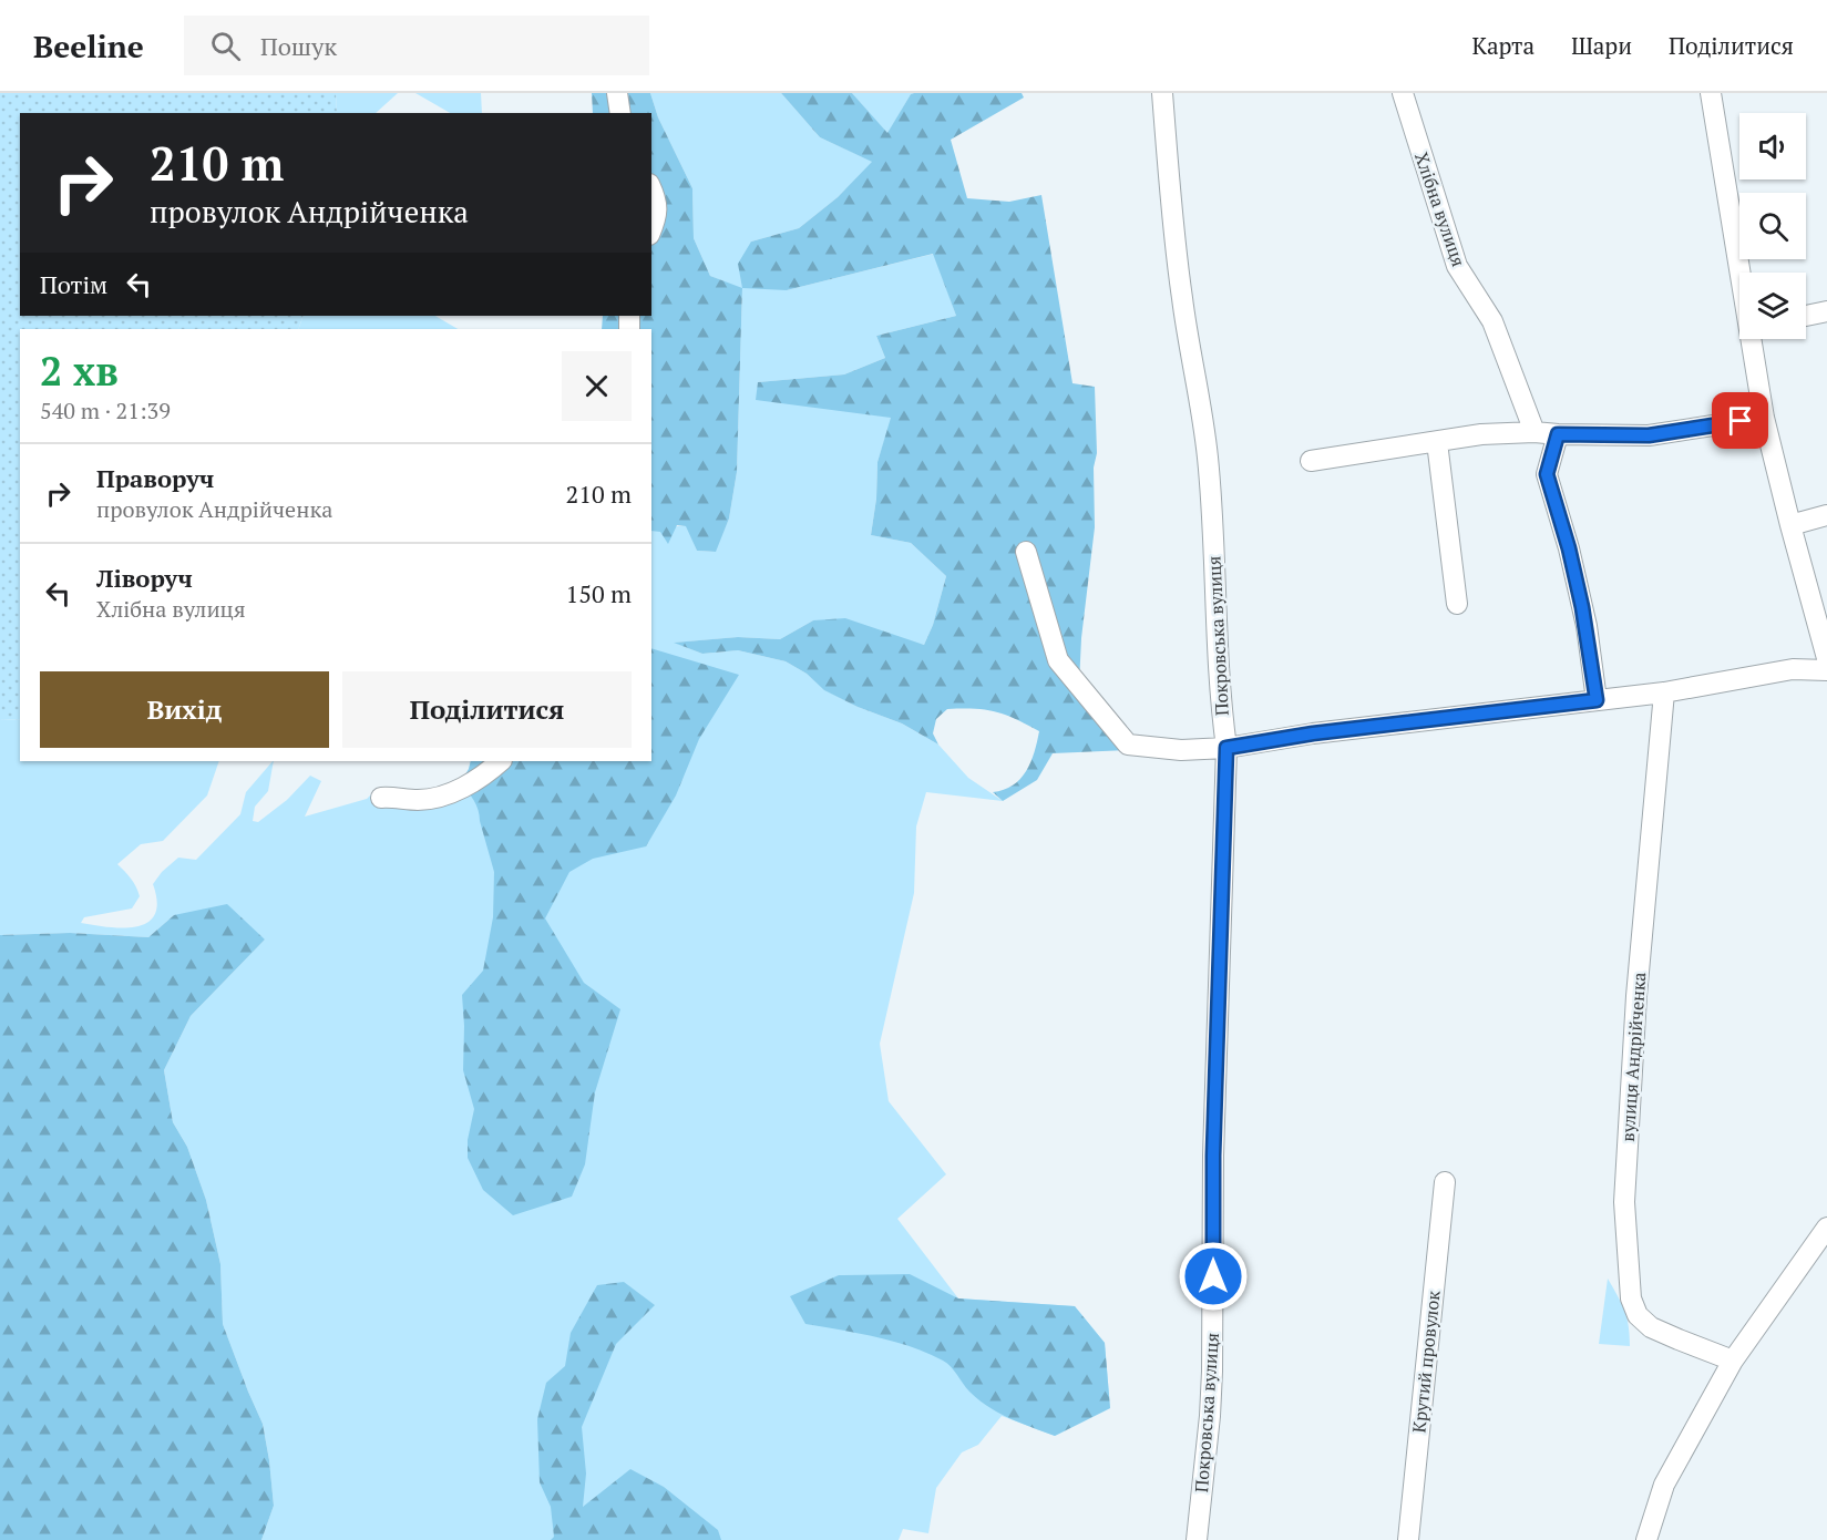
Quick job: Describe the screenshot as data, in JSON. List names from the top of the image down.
{
  "streets": {
    "street": [
      "Хлібна вулиця",
      "Покровська вулиця",
      "вулиця Андрійченка",
      "Крутий провулок"
    ]
  },
  "page": {
    "header": "Beeline",
    "search": "Пошук",
    "nav": ["Карта", "Шари", "Поділитися"],
    "turn": ["210 m", "провулок Андрійченка"],
    "then": "Потім",
    "heading": ["2 хв", "540 m · 21:39"],
    "list": [
      {
        "name": "Праворуч",
        "note": "провулок Андрійченка",
        "value": "210 m"
      },
      {
        "name": "Ліворуч",
        "note": "Хлібна вулиця",
        "value": "150 m"
      }
    ],
    "buttons": ["Вихід", "Поділитися"]
  }
}
